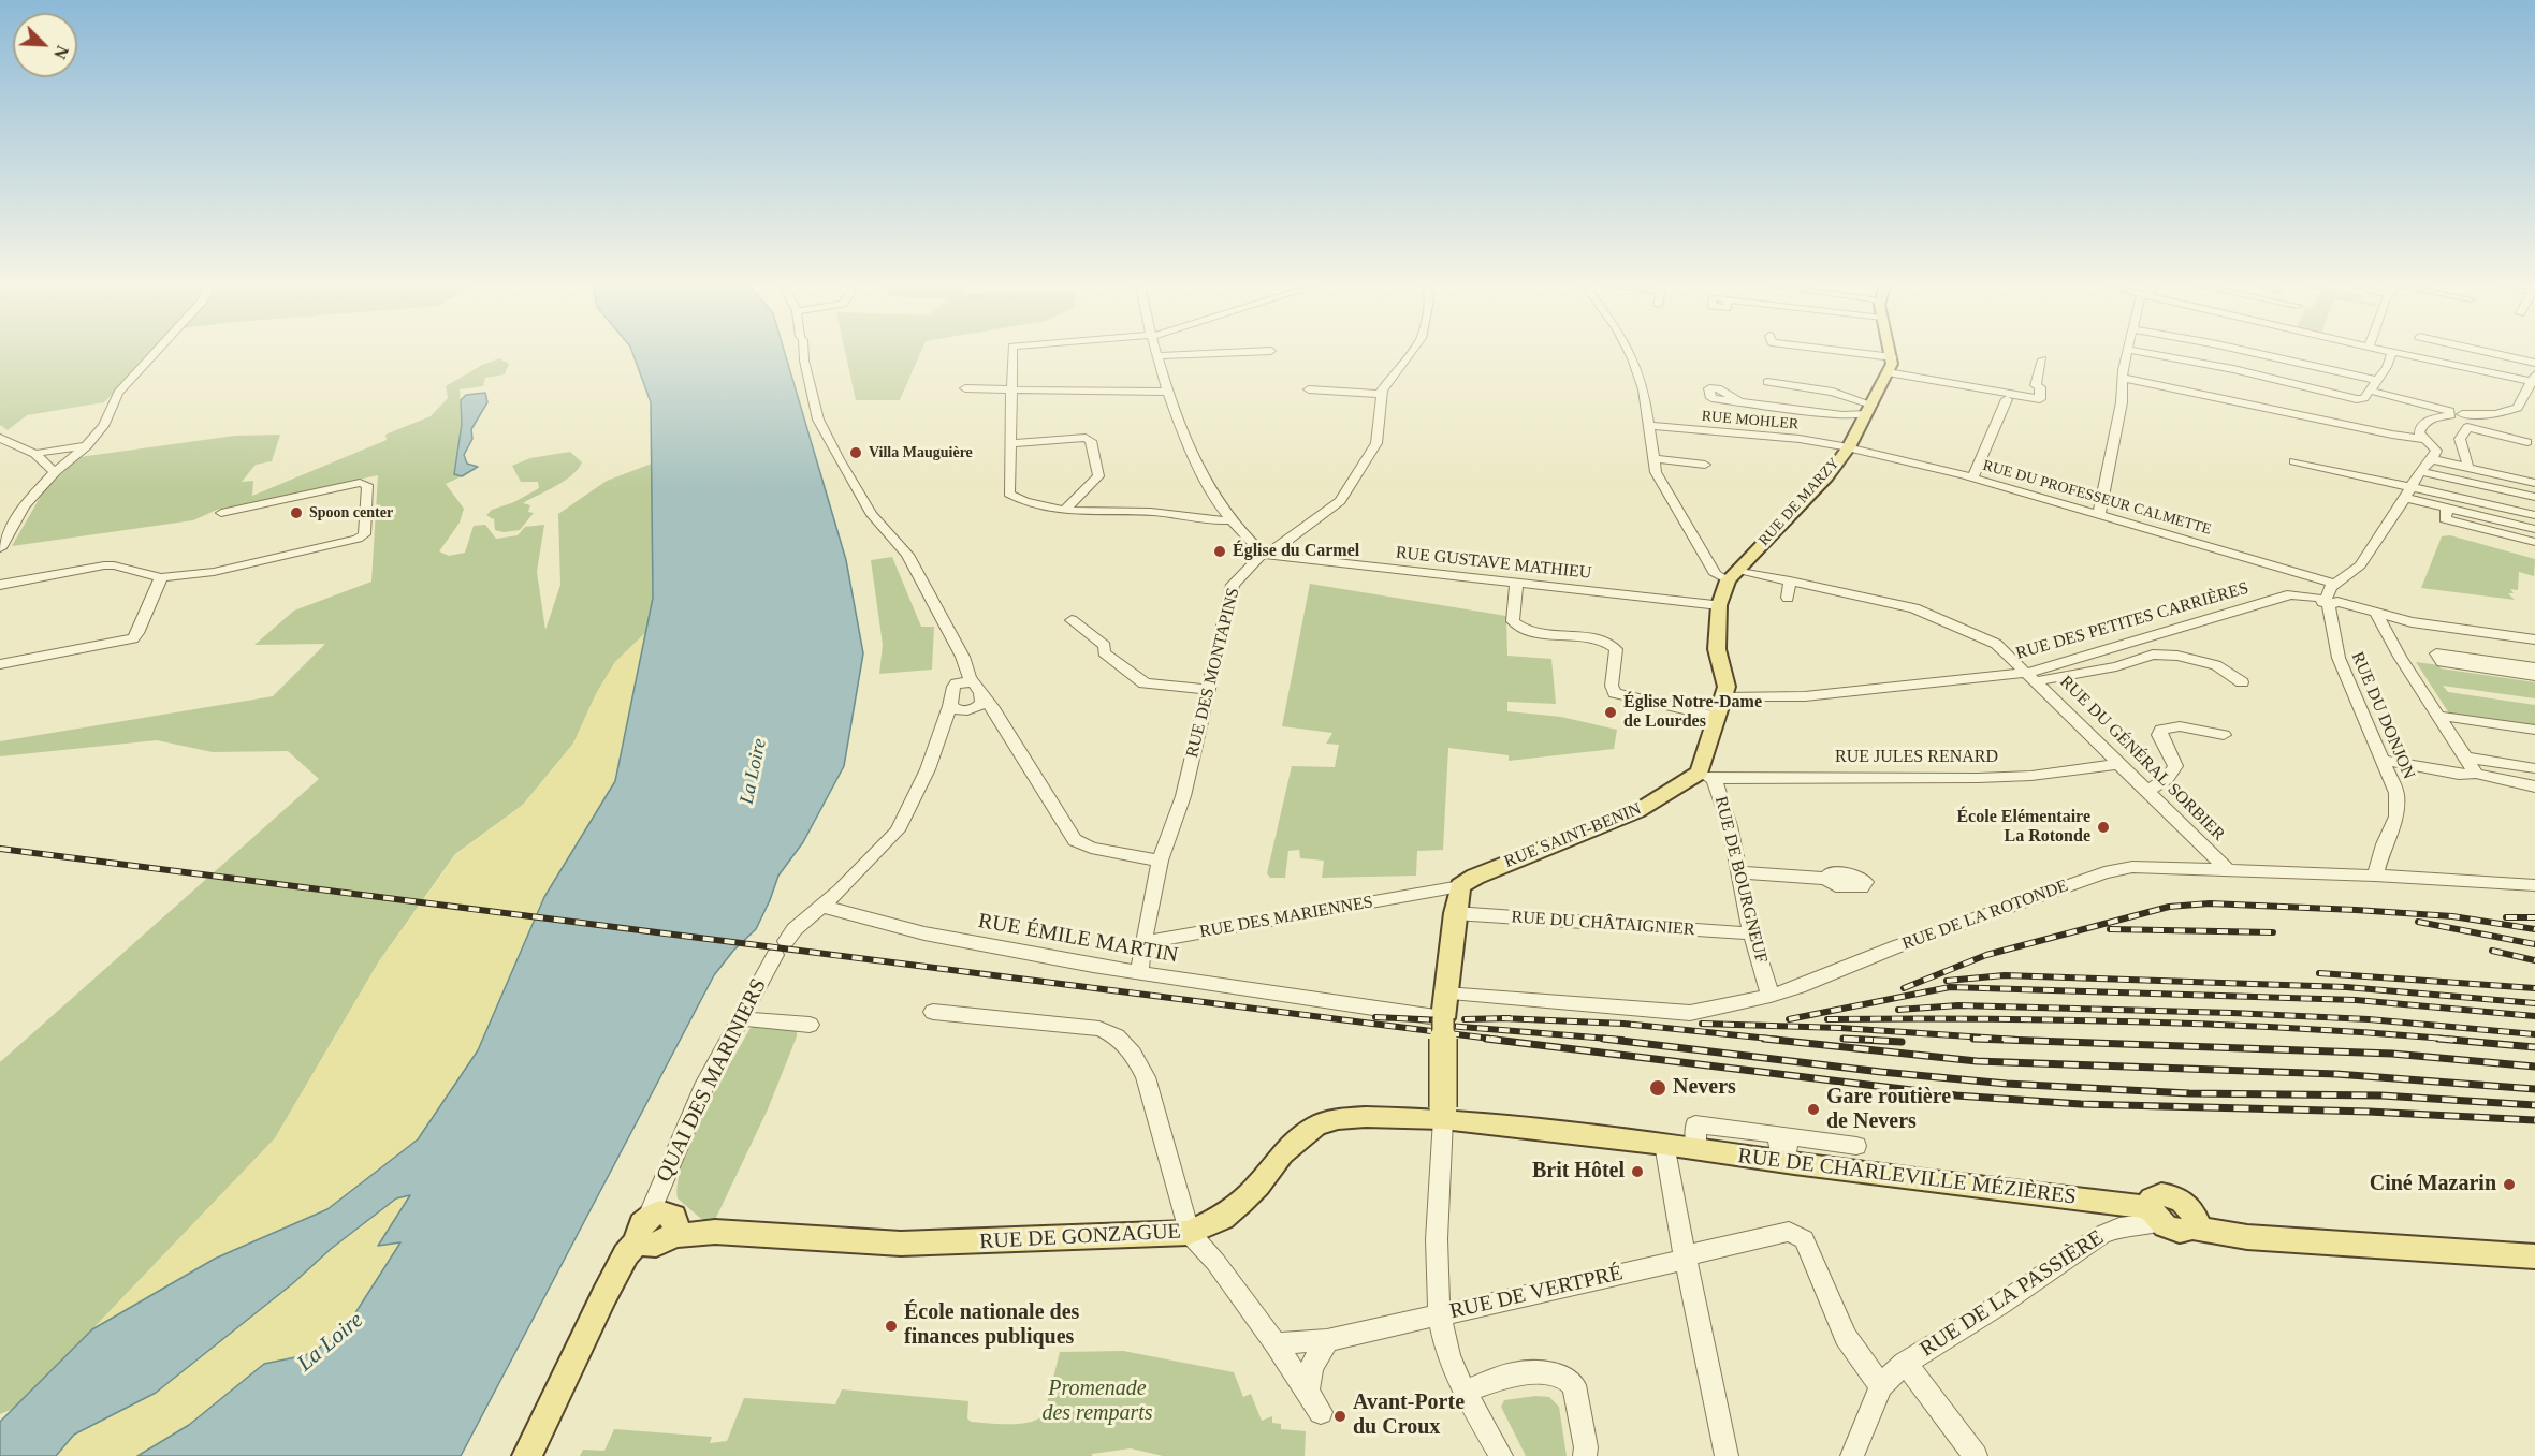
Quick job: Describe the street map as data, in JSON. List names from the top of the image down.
{
  "streets": {
    "main road": [
      "RUE DE MARZY",
      "RUE SAINT-BENIN",
      "QUAI DES MARINIERS",
      "RUE DE CHARLEVILLE MÉZIÈRES",
      "RUE DE GONZAGUE"
    ],
    "street": [
      "RUE MOHLER",
      "RUE DU PROFESSEUR CALMETTE",
      "RUE GUSTAVE MATHIEU",
      "RUE DES PETITES CARRIÈRES",
      "RUE DES MONTAPINS",
      "RUE DU DONJON",
      "RUE JULES RENARD",
      "RUE DU GÉNÉRAL SORBIER",
      "RUE DE BOURGNEUF",
      "RUE DE LA ROTONDE",
      "RUE DES MARIENNES",
      "RUE DU CHÂTAIGNIER",
      "RUE ÉMILE MARTIN",
      "RUE DE VERTPRÉ",
      "RUE DE LA PASSIÈRE"
    ]
  },
  "crossings": [
    ["RUE MOHLER", "RUE DU PROFESSEUR CALMETTE"],
    ["RUE MOHLER", "RUE DE MARZY"],
    ["RUE DU PROFESSEUR CALMETTE", "RUE DE MARZY"],
    ["RUE DU PROFESSEUR CALMETTE", "RUE DES PETITES CARRIÈRES"],
    ["RUE DU PROFESSEUR CALMETTE", "RUE DU DONJON"],
    ["RUE DE MARZY", "RUE GUSTAVE MATHIEU"],
    ["RUE DE MARZY", "RUE DU GÉNÉRAL SORBIER"],
    ["RUE GUSTAVE MATHIEU", "RUE DES MONTAPINS"],
    ["RUE DES PETITES CARRIÈRES", "RUE DU DONJON"],
    ["RUE DES PETITES CARRIÈRES", "RUE DU GÉNÉRAL SORBIER"],
    ["RUE DES MONTAPINS", "RUE DES MARIENNES"],
    ["RUE DU DONJON", "RUE DE LA ROTONDE"],
    ["RUE JULES RENARD", "RUE DU GÉNÉRAL SORBIER"],
    ["RUE JULES RENARD", "RUE SAINT-BENIN"],
    ["RUE JULES RENARD", "RUE DE BOURGNEUF"],
    ["RUE DU GÉNÉRAL SORBIER", "RUE DE LA ROTONDE"],
    ["RUE SAINT-BENIN", "RUE DE BOURGNEUF"],
    ["RUE SAINT-BENIN", "RUE DES MARIENNES"],
    ["RUE DE BOURGNEUF", "RUE DE LA ROTONDE"],
    ["RUE DE BOURGNEUF", "RUE DU CHÂTAIGNIER"],
    ["RUE ÉMILE MARTIN", "QUAI DES MARINIERS"],
    ["QUAI DES MARINIERS", "RUE DE GONZAGUE"],
    ["RUE DE CHARLEVILLE MÉZIÈRES", "RUE DE GONZAGUE"],
    ["RUE DE CHARLEVILLE MÉZIÈRES", "RUE DE LA PASSIÈRE"],
    ["RUE DE VERTPRÉ", "RUE DE LA PASSIÈRE"]
  ],
  "water": ["La Loire"],
  "parks": ["Promenade des remparts"],
  "places": [
    "Villa Mauguière",
    "Spoon center",
    "Église du Carmel",
    "Église Notre-Dame de Lourdes",
    "École Elémentaire La Rotonde",
    "Nevers",
    "Gare routière de Nevers",
    "Brit Hôtel",
    "Ciné Mazarin",
    "École nationale des finances publiques",
    "Avant-Porte du Croux"
  ],
  "north": "bottom right"
}
